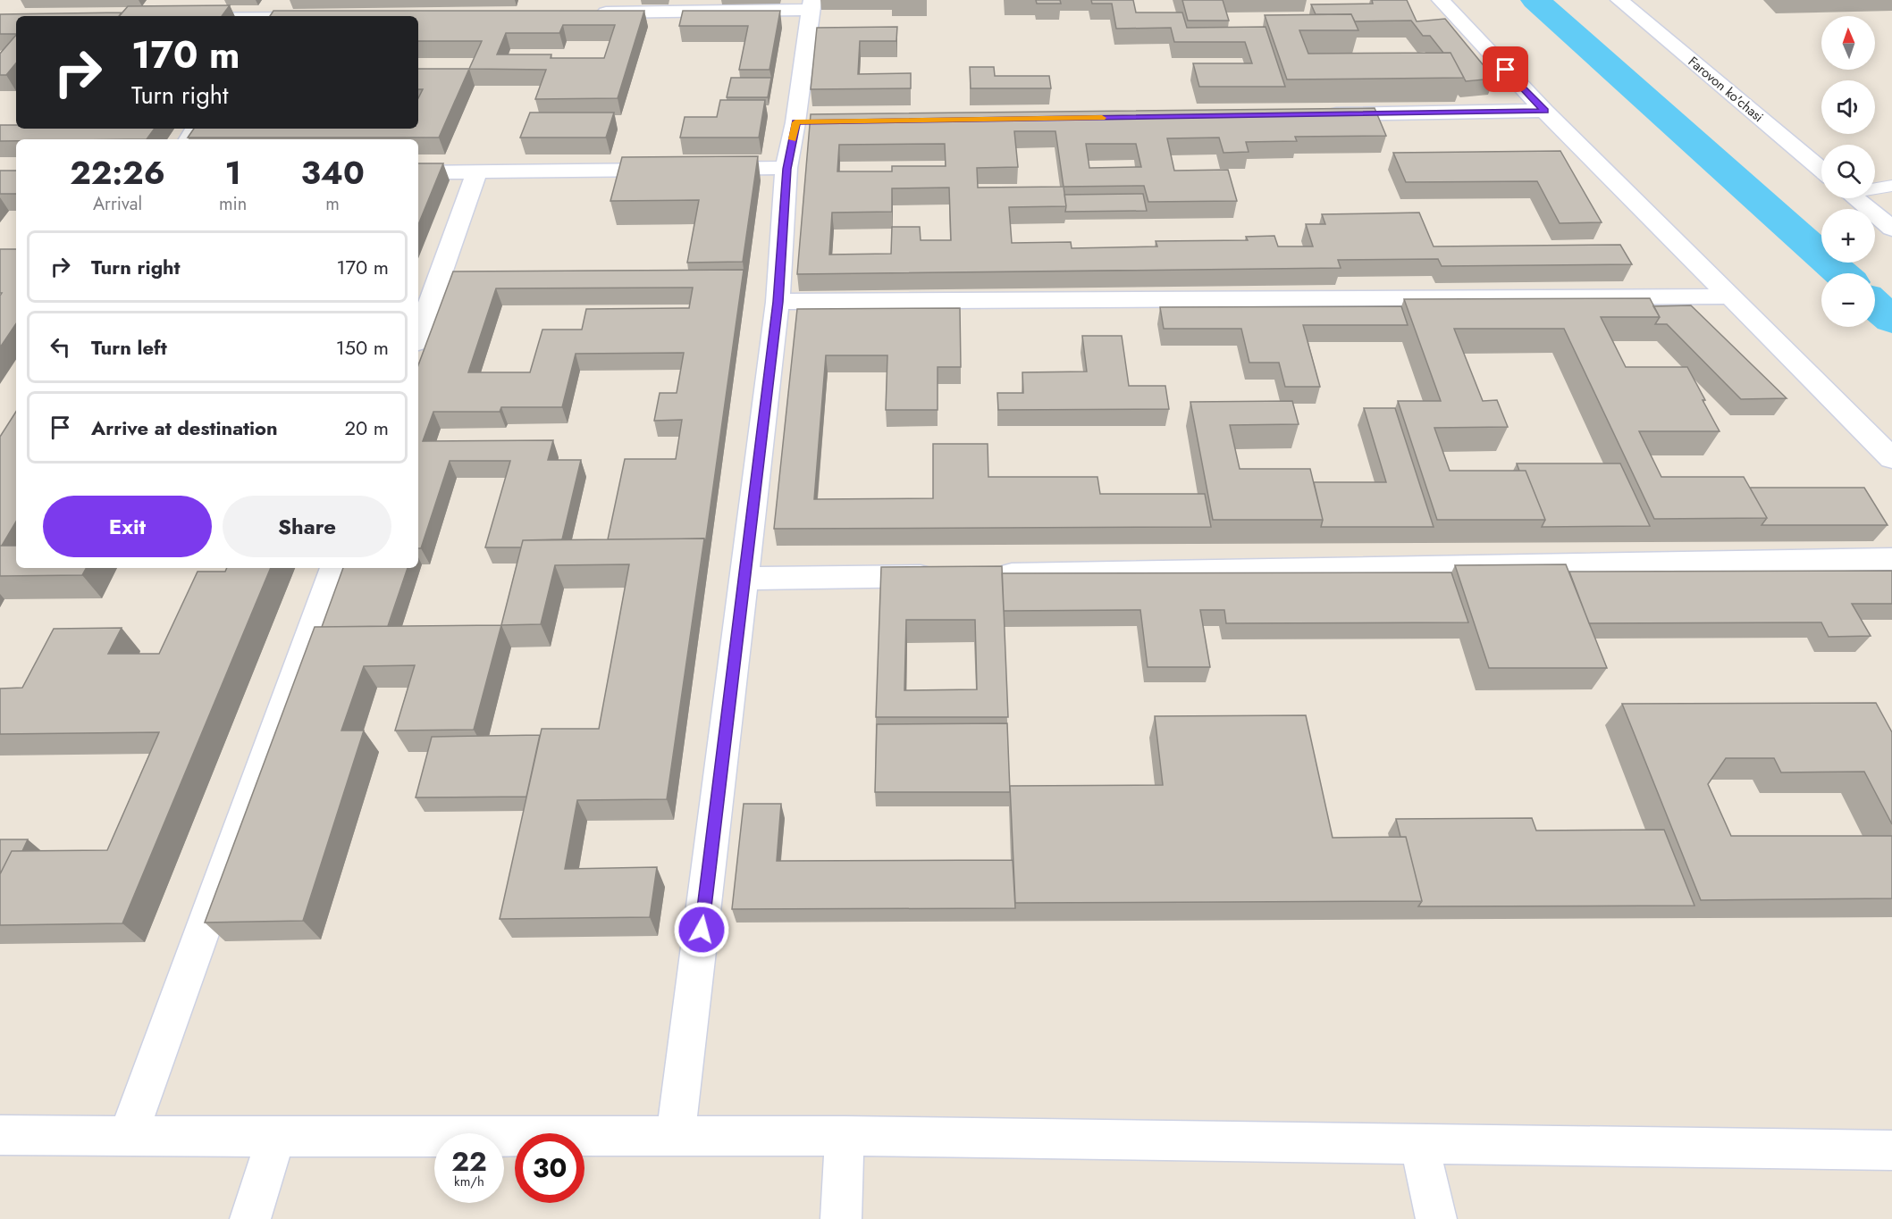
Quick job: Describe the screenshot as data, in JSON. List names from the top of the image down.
{
  "streets": {
    "street": ["Farovon ko'chasi"]
  },
  "north": "top",
  "page": {
    "map_buttons": ["+", "−"],
    "turn": ["170 m", "Turn right"],
    "eta": [
      "22:26",
      "Arrival",
      "1",
      "min",
      "340",
      "m"
    ],
    "list": [
      {
        "name": "Turn right",
        "value": "170 m"
      },
      {
        "name": "Turn left",
        "value": "150 m"
      },
      {
        "name": "Arrive at destination",
        "value": "20 m"
      }
    ],
    "buttons": ["Exit", "Share"],
    "speed": "22 km/h",
    "limit": "30"
  }
}
